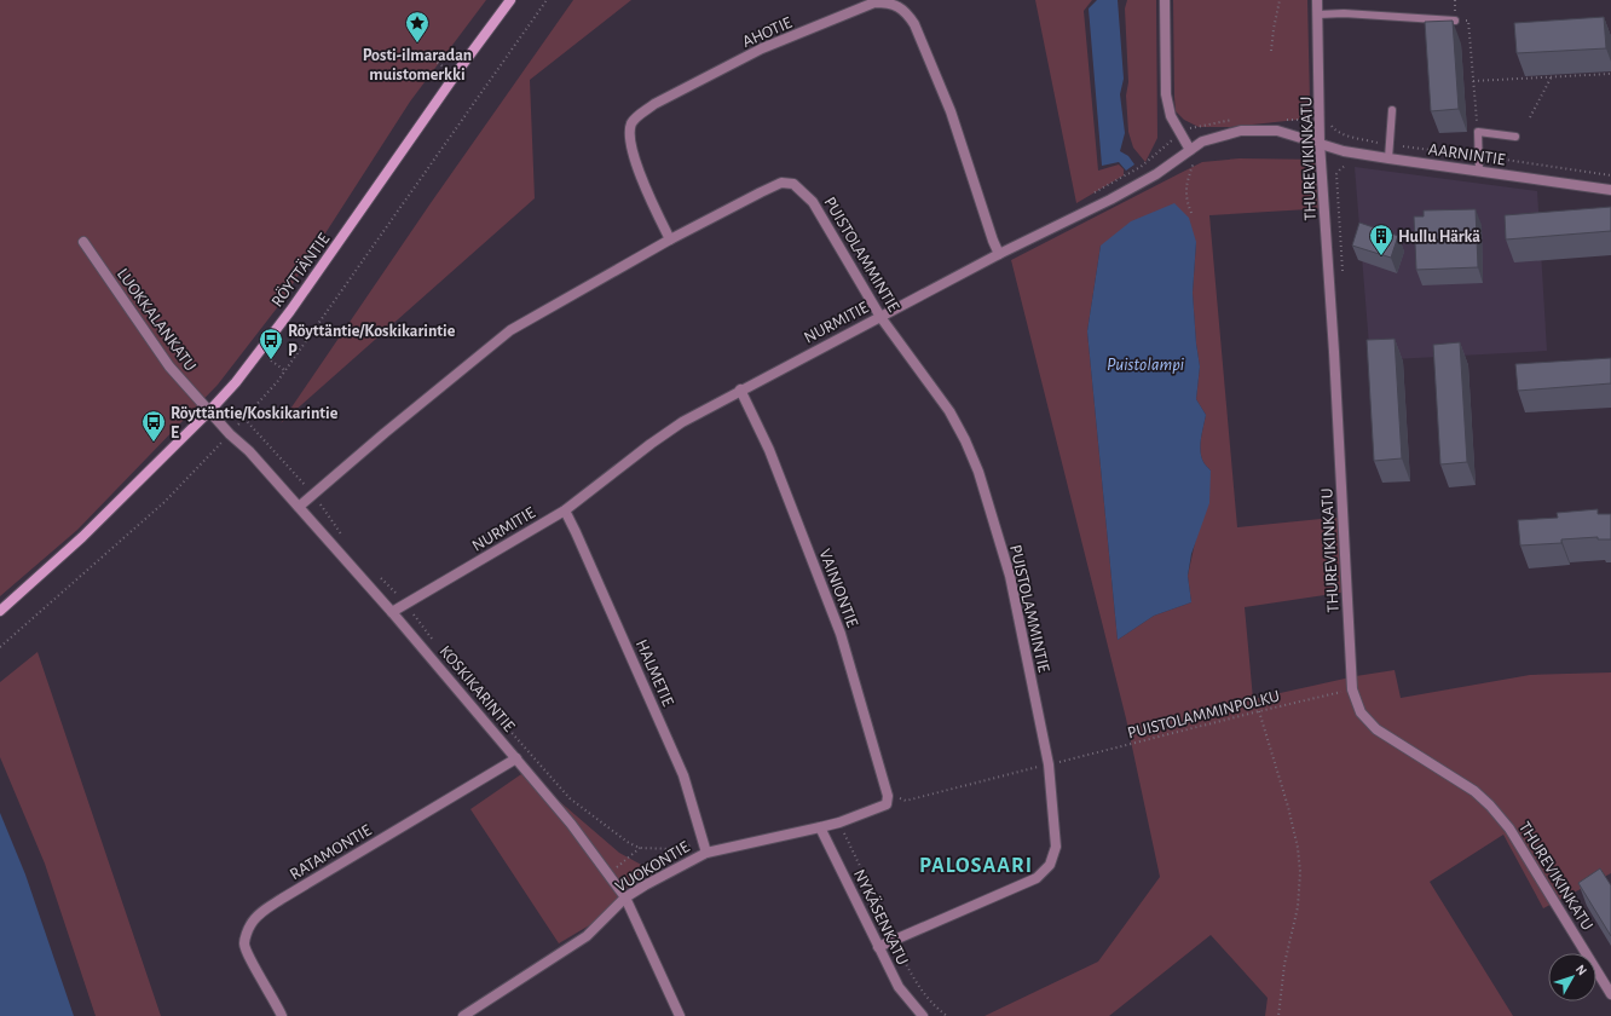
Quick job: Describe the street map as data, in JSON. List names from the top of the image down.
{
  "streets": {
    "street": [
      "AHOTIE",
      "AARNINTIE",
      "THUREVIKINKATU",
      "PUISTOLAMMINTIE",
      "RÖYTTÄNTIE",
      "LUOKKALANKATU",
      "NURMITIE",
      "VAINIONTIE",
      "HALMETIE",
      "KOSKIKARINTIE",
      "RATAMONTIE",
      "VUOKONTIE",
      "NYKÄSENKATU"
    ],
    "path": ["PUISTOLAMMINPOLKU"]
  },
  "crossings": [
    ["AHOTIE", "PUISTOLAMMINTIE"],
    ["AHOTIE", "NURMITIE"],
    ["AARNINTIE", "THUREVIKINKATU"],
    ["AARNINTIE", "NURMITIE"],
    ["THUREVIKINKATU", "NURMITIE"],
    ["THUREVIKINKATU", "PUISTOLAMMINPOLKU"],
    ["PUISTOLAMMINTIE", "NURMITIE"],
    ["PUISTOLAMMINTIE", "KOSKIKARINTIE"],
    ["PUISTOLAMMINTIE", "PUISTOLAMMINPOLKU"],
    ["PUISTOLAMMINTIE", "NYKÄSENKATU"],
    ["RÖYTTÄNTIE", "LUOKKALANKATU"],
    ["RÖYTTÄNTIE", "KOSKIKARINTIE"],
    ["LUOKKALANKATU", "KOSKIKARINTIE"],
    ["NURMITIE", "VAINIONTIE"],
    ["NURMITIE", "HALMETIE"],
    ["NURMITIE", "KOSKIKARINTIE"],
    ["VAINIONTIE", "PUISTOLAMMINPOLKU"],
    ["VAINIONTIE", "VUOKONTIE"],
    ["HALMETIE", "VUOKONTIE"],
    ["KOSKIKARINTIE", "RATAMONTIE"],
    ["KOSKIKARINTIE", "VUOKONTIE"],
    ["PUISTOLAMMINPOLKU", "VUOKONTIE"],
    ["VUOKONTIE", "NYKÄSENKATU"]
  ],
  "districts": ["PALOSAARI"],
  "water": ["Puistolampi"],
  "places": {
    "place": ["Posti-ilmaradan muistomerkki"],
    "building": ["Hullu Härkä"],
    "bus stop": ["Röyttäntie/Koskikarintie P", "Röyttäntie/Koskikarintie E"]
  },
  "north": "top right"
}
